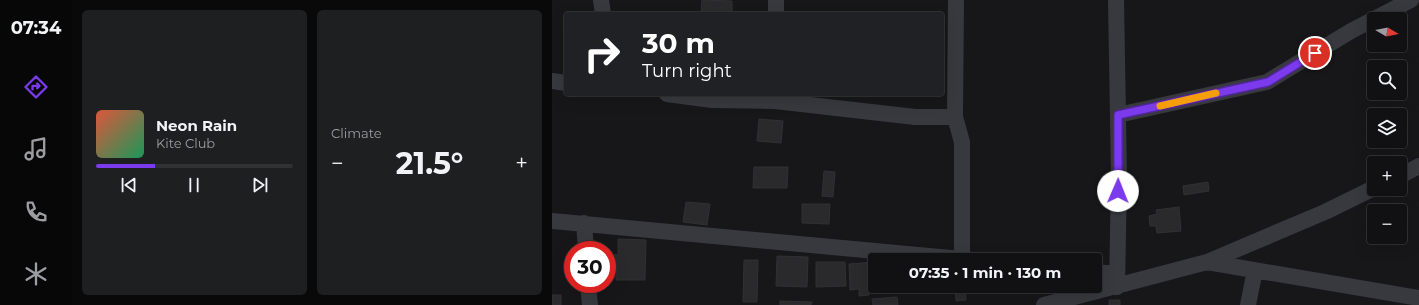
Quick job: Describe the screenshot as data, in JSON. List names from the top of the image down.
{
  "north": "right",
  "page": {
    "tabs": "07:34",
    "tile": "Climate",
    "map_buttons": ["+", "−"],
    "turn": ["30 m", "Turn right"],
    "song": ["Neon Rain", "Kite Club"],
    "heat": ["−", "21.5°", "+"],
    "limit": "30",
    "trip": "07:35 · 1 min · 130 m"
  }
}
